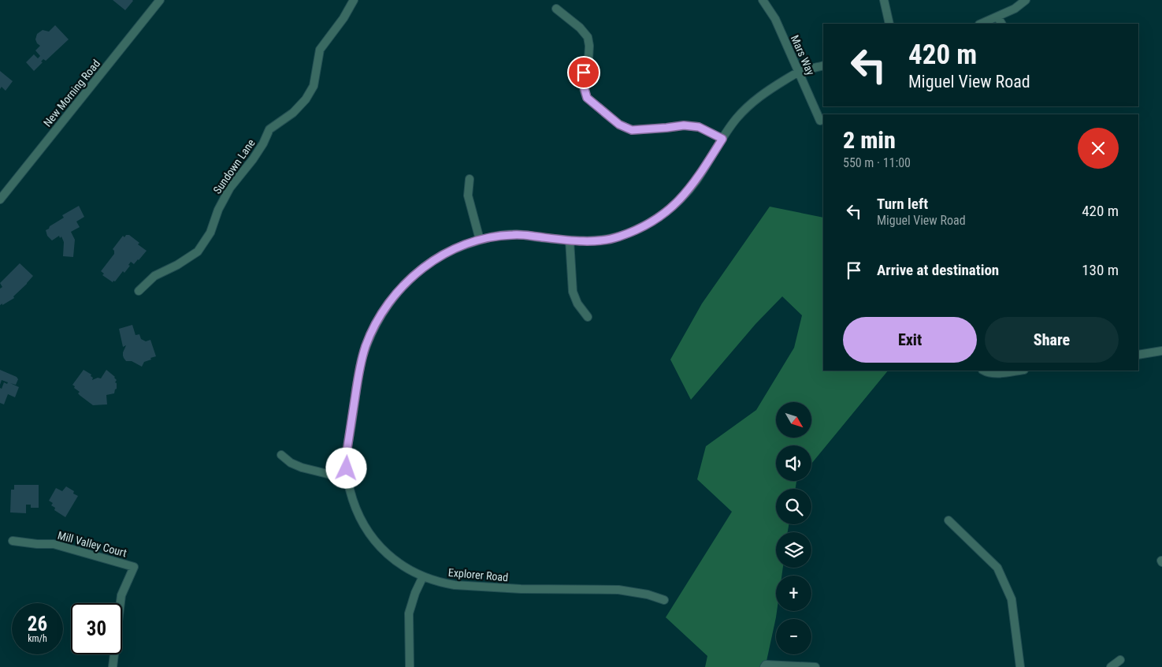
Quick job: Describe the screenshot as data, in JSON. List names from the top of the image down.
{
  "streets": {
    "street": [
      "Mars Way",
      "New Morning Road",
      "Sundown Lane",
      "Mill Valley Court",
      "Explorer Road"
    ]
  },
  "crossings": [
    ["Mars Way", "Explorer Road"]
  ],
  "north": "bottom right",
  "page": {
    "turn": ["420 m", "Miguel View Road"],
    "heading": ["2 min", "550 m · 11:00"],
    "list": [
      {
        "name": "Turn left",
        "note": "Miguel View Road",
        "value": "420 m"
      },
      {
        "name": "Arrive at destination",
        "value": "130 m"
      }
    ],
    "buttons": ["Exit", "Share"],
    "map_buttons": ["+", "−"],
    "speed": "26 km/h",
    "limit": "30"
  }
}
